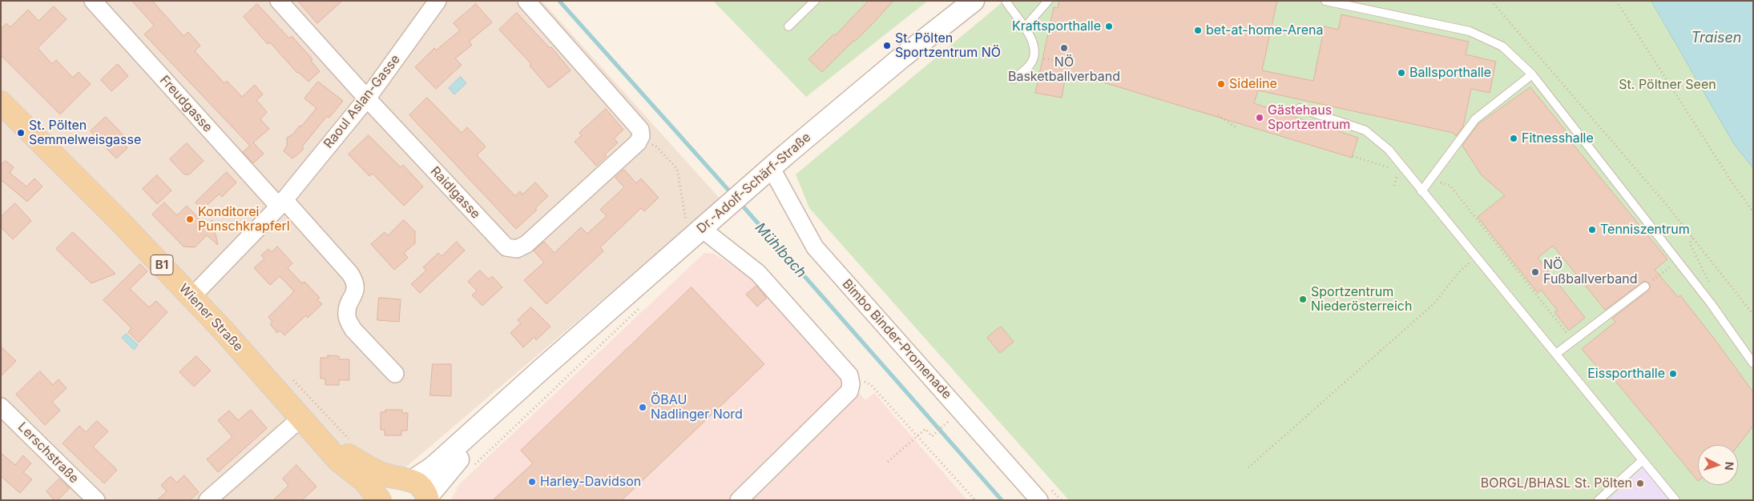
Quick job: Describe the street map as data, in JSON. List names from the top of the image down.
{
  "streets": {
    "main road": ["B1", "Wiener Straße"],
    "street": [
      "Raoul Aslan-Gasse",
      "Freudgasse",
      "Dr.-Adolf-Schärf-Straße",
      "Raidlgasse",
      "Bimbo Binder-Promenade",
      "Lerschstraße"
    ]
  },
  "crossings": [
    ["Raoul Aslan-Gasse", "Freudgasse"],
    ["Raoul Aslan-Gasse", "Raidlgasse"],
    ["Raoul Aslan-Gasse", "Wiener Straße"],
    ["Dr.-Adolf-Schärf-Straße", "B1"],
    ["Dr.-Adolf-Schärf-Straße", "Bimbo Binder-Promenade"],
    ["B1", "Wiener Straße"]
  ],
  "water": ["Traisen", "Mühlbach"],
  "parks": ["St. Pöltner Seen"],
  "places": [
    "Kraftsporthalle",
    "bet-at-home-Arena",
    "St. Pölten Sportzentrum NÖ",
    "NÖ Basketballverband",
    "Ballsporthalle",
    "Sideline",
    "Gästehaus Sportzentrum",
    "St. Pölten Semmelweisgasse",
    "Fitnesshalle",
    "Konditorei Punschkrapferl",
    "Tenniszentrum",
    "NÖ Fußballverband",
    "Sportzentrum Niederösterreich",
    "Eissporthalle",
    "ÖBAU Nadlinger Nord",
    "Harley-Davidson",
    "BORGL/BHASL St. Pölten"
  ],
  "north": "right"
}
